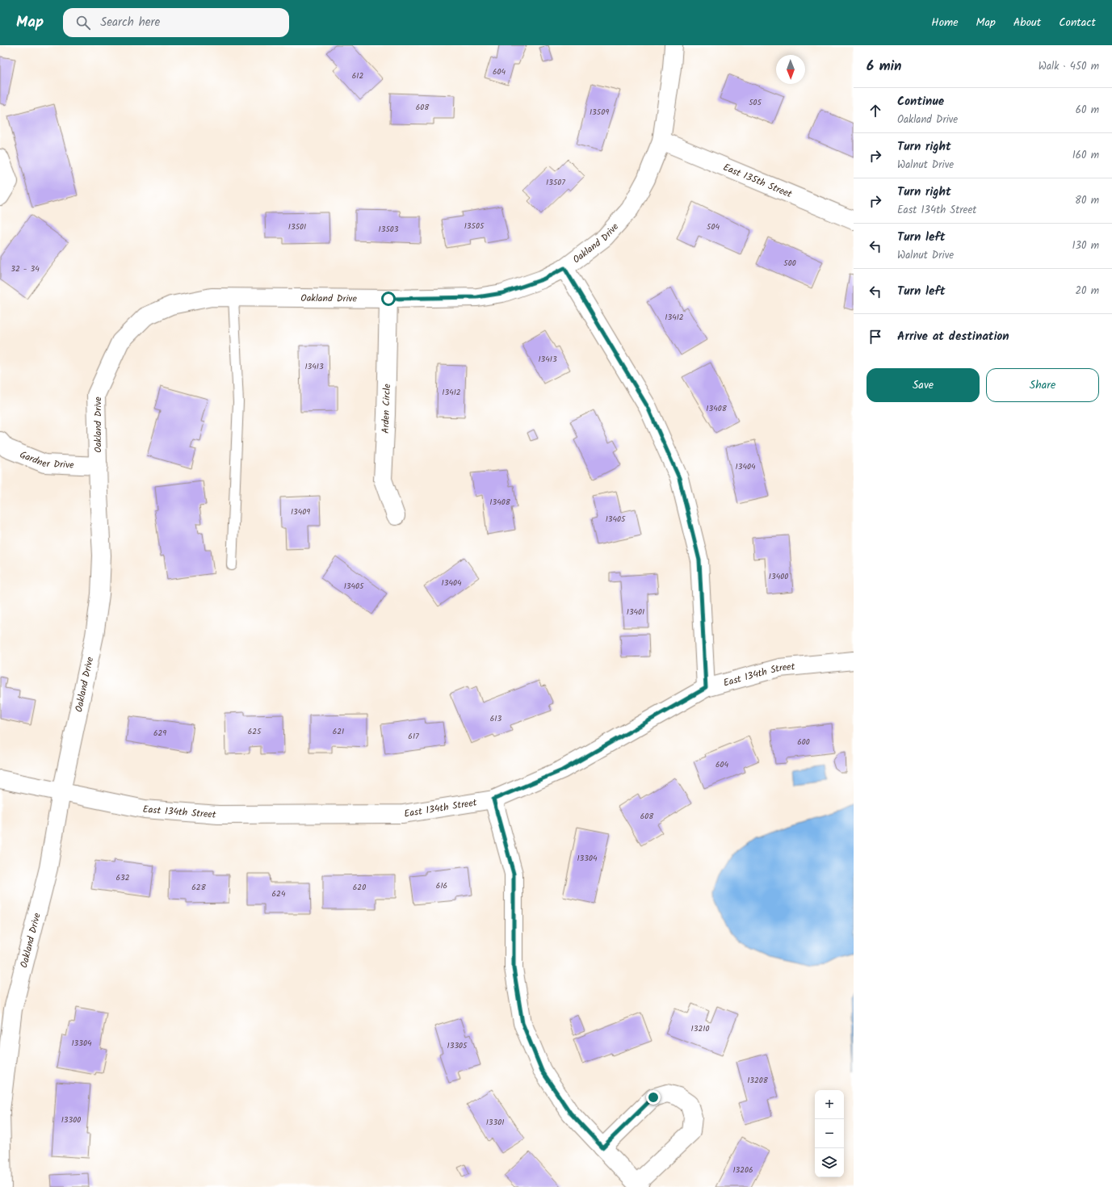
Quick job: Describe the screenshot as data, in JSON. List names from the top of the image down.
{
  "streets": {
    "street": [
      "East 135th Street",
      "Oakland Drive",
      "Arden Circle",
      "Gardner Drive",
      "East 134th Street"
    ]
  },
  "crossings": [
    ["East 135th Street", "Oakland Drive"],
    ["Oakland Drive", "Arden Circle"],
    ["Oakland Drive", "Gardner Drive"],
    ["Oakland Drive", "East 134th Street"]
  ],
  "house_numbers": [
    "604",
    "612",
    "505",
    "608",
    "13509",
    "13507",
    "13505",
    "13501",
    "504",
    "13503",
    "500",
    "32 - 34",
    "13412",
    "13413",
    "13413",
    "13412",
    "13408",
    "13404",
    "13408",
    "13409",
    "13405",
    "13400",
    "13404",
    "13405",
    "13401",
    "613",
    "625",
    "621",
    "629",
    "617",
    "600",
    "604",
    "608",
    "13304",
    "632",
    "616",
    "628",
    "620",
    "624",
    "13210",
    "13304",
    "13305",
    "13208",
    "13300",
    "13301",
    "13206"
  ],
  "north": "bottom",
  "page": {
    "header": "Map",
    "search": "Search here",
    "nav": [
      "Home",
      "Map",
      "About",
      "Contact"
    ],
    "heading": ["6 min", "Walk · 450 m"],
    "list": [
      ["Continue", "Oakland Drive", "60 m"],
      ["Turn right", "Walnut Drive", "160 m"],
      ["Turn right", "East 134th Street", "80 m"],
      ["Turn left", "Walnut Drive", "130 m"],
      ["Turn left", "20 m"],
      "Arrive at destination"
    ],
    "buttons": ["Save", "Share"],
    "map_buttons": ["+", "−"]
  }
}
